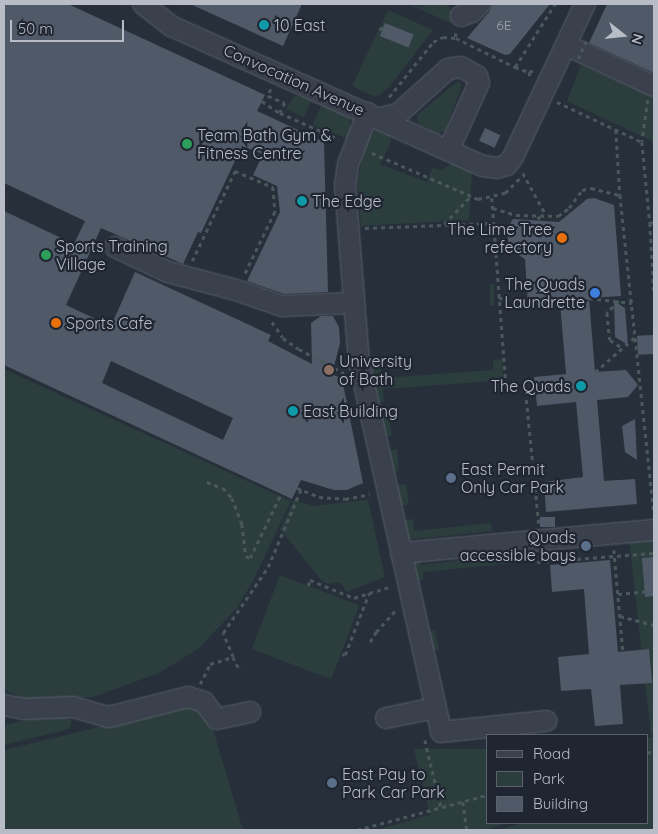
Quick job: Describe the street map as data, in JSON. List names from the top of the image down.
{
  "streets": {
    "street": ["Convocation Avenue"]
  },
  "places": [
    "10 East",
    "Team Bath Gym & Fitness Centre",
    "The Edge",
    "The Lime Tree refectory",
    "Sports Training Village",
    "The Quads Laundrette",
    "Sports Cafe",
    "University of Bath",
    "The Quads",
    "East Building",
    "East Permit Only Car Park",
    "Quads accessible bays",
    "East Pay to Park Car Park"
  ],
  "house_numbers": ["6E"],
  "legend": ["Road", "Park", "Building"],
  "scale_bar": "50 m",
  "north": "right"
}
